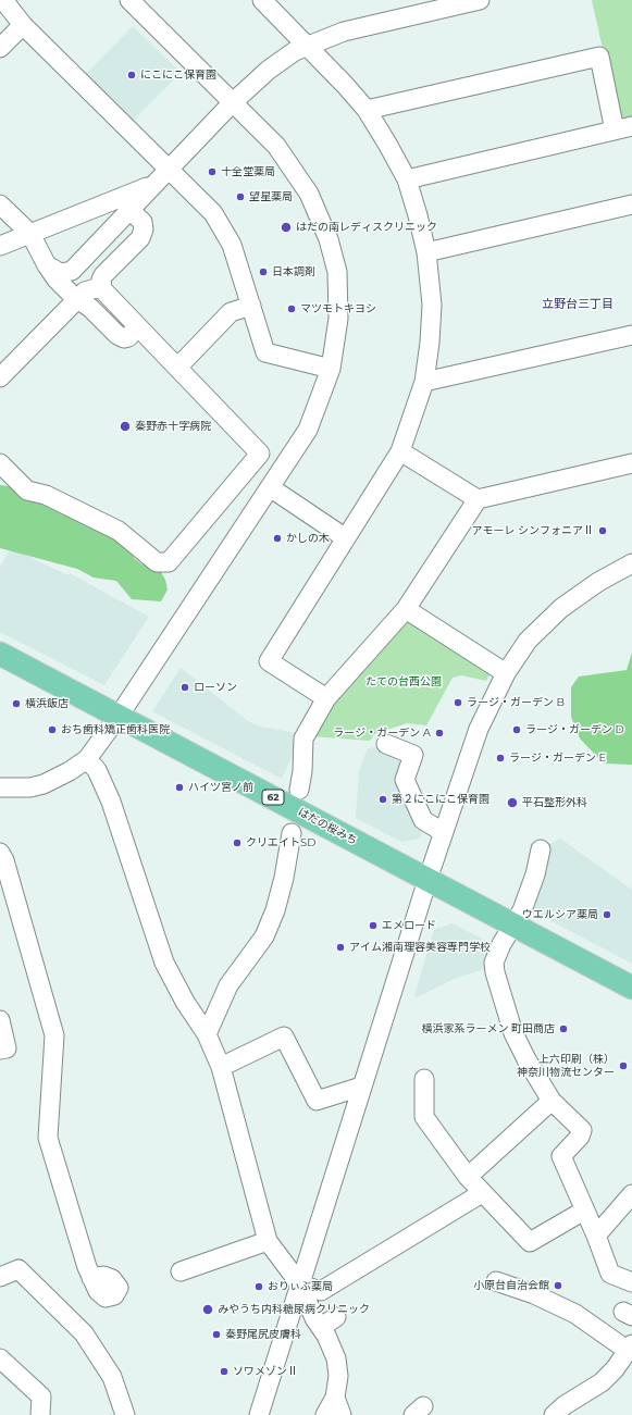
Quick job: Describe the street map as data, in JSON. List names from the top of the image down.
{
  "streets": {
    "main road": ["62", "はだの桜みち"]
  },
  "districts": ["立野台三丁目"],
  "parks": ["たての台西公園"],
  "places": [
    "にこにこ保育園",
    "十全堂薬局",
    "望星薬局",
    "はだの南レディスクリニック",
    "日本調剤",
    "マツモトキヨシ",
    "秦野赤十字病院",
    "アモーレ シンフォニアⅡ",
    "かしの木",
    "ローソン",
    "ラージ・ガーデン B",
    "横浜飯店",
    "おち歯科矯正歯科医院",
    "ラージ・ガーデン D",
    "ラージ・ガーデン A",
    "ラージ・ガーデン E",
    "ハイツ宮ノ前",
    "第２にこにこ保育園",
    "平石整形外科",
    "クリエイトSD",
    "ウエルシア薬局",
    "エメロード",
    "アイム湘南理容美容専門学校",
    "横浜家系ラーメン 町田商店",
    "上六印刷（株） 神奈川物流センター",
    "小原台自治会館",
    "おりぃぶ薬局",
    "みやうち内科糖尿病クリニック",
    "秦野尾尻皮膚科",
    "ソワメゾンⅡ"
  ]
}
